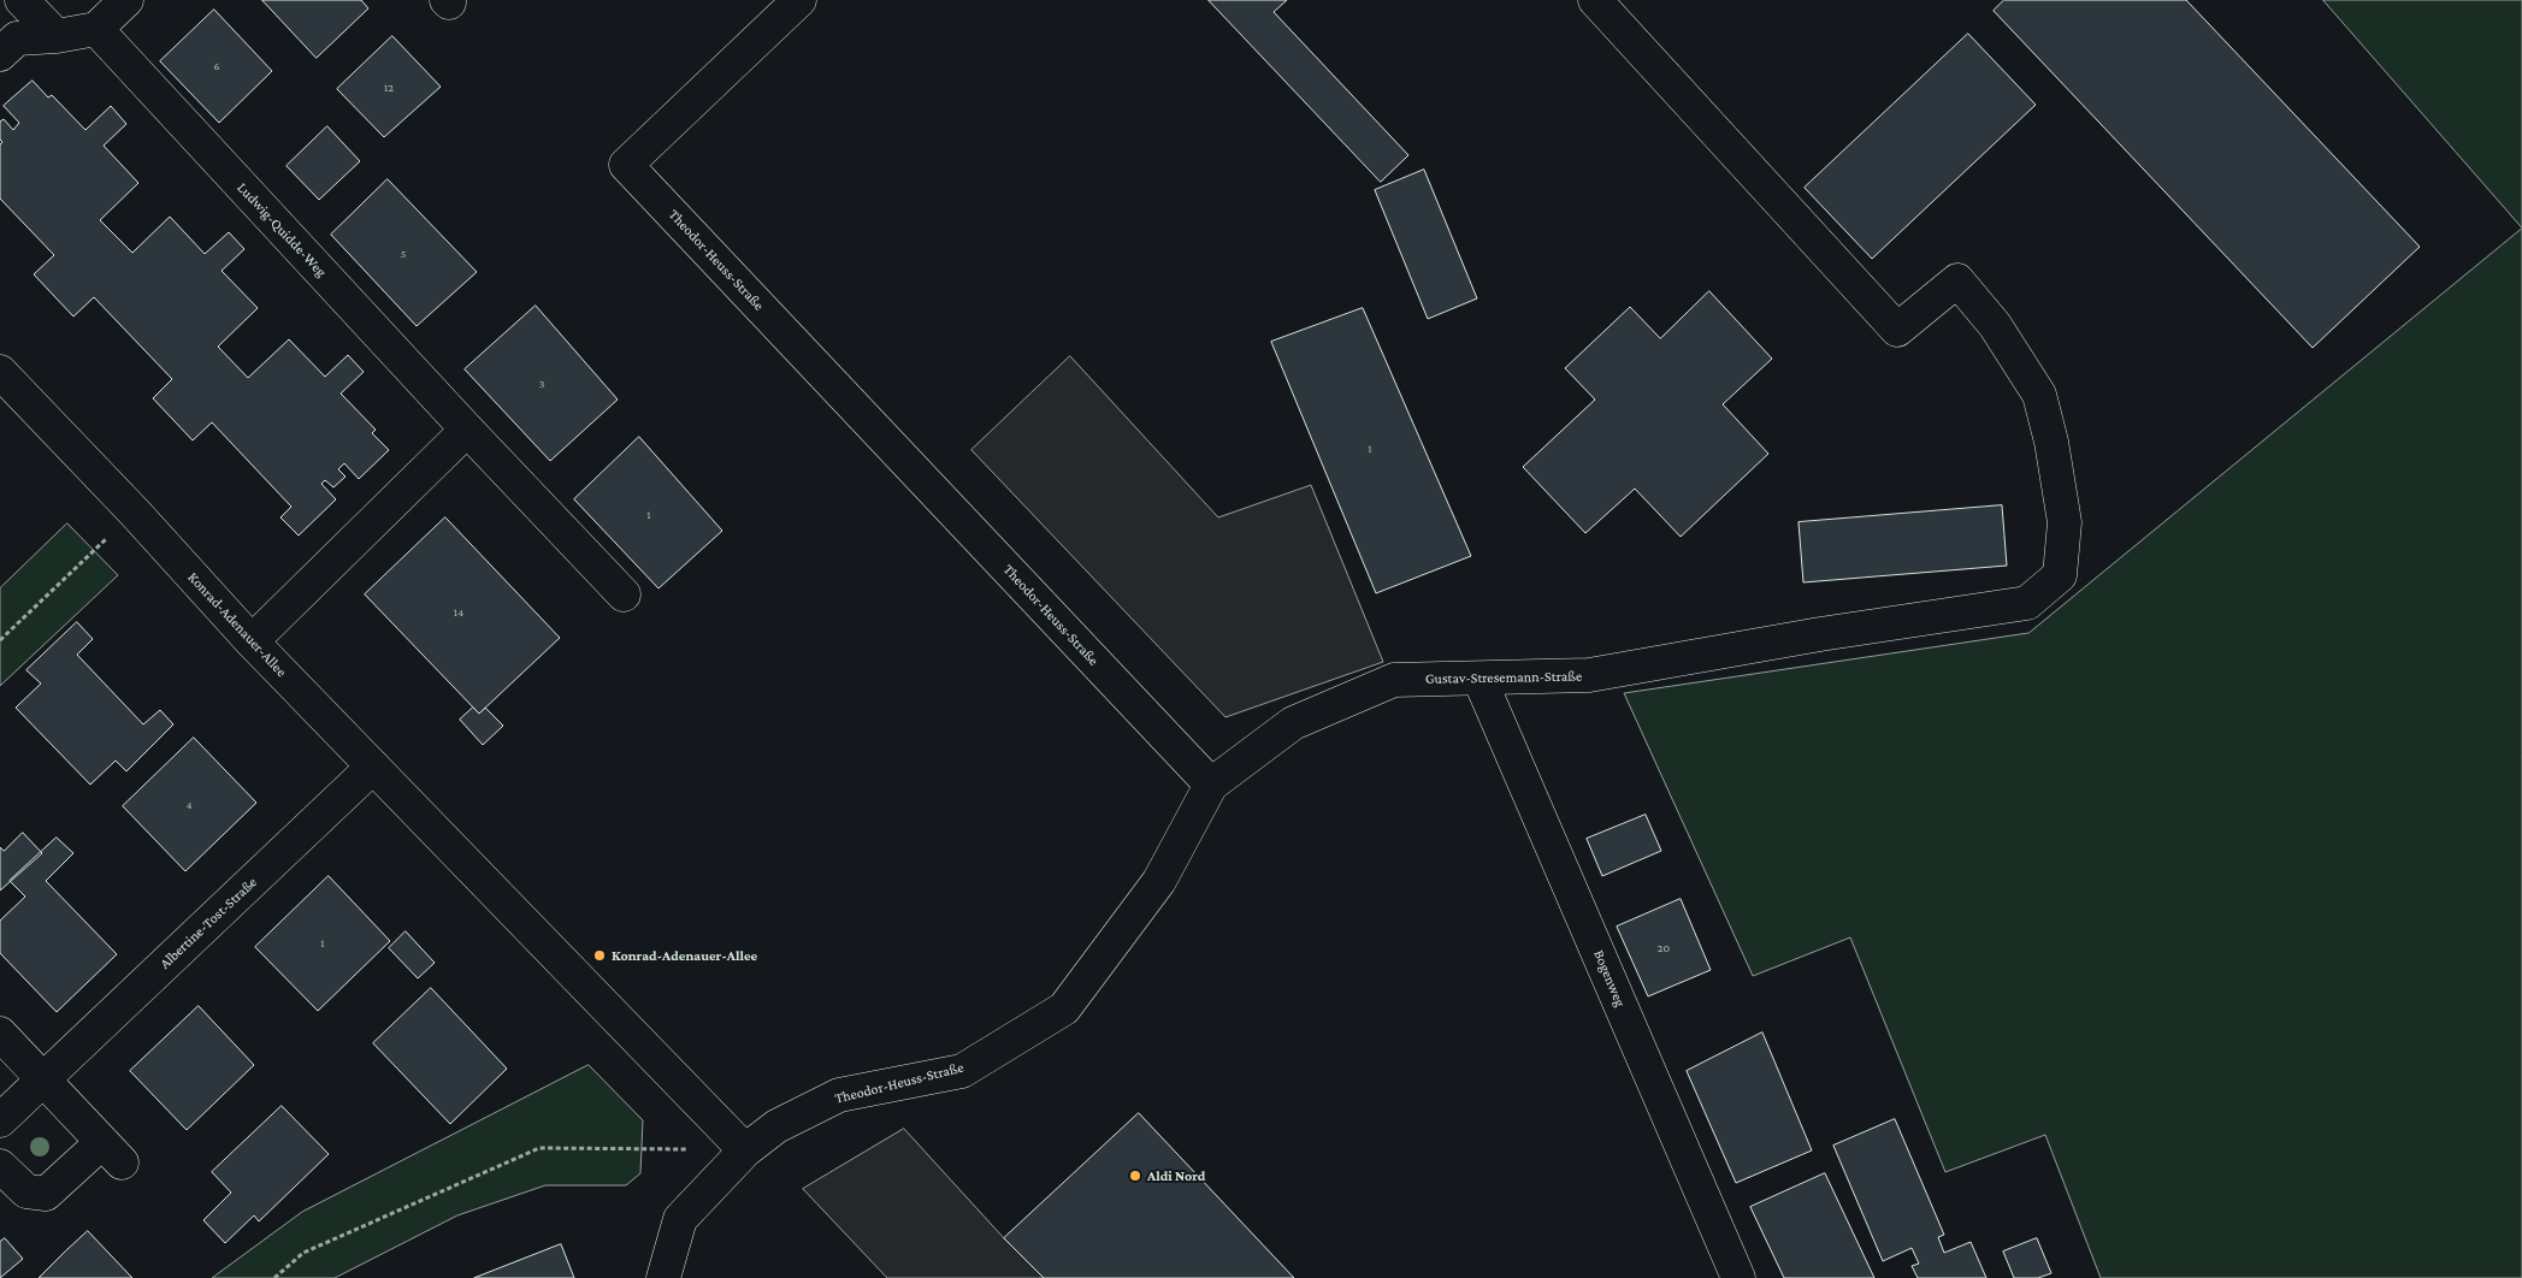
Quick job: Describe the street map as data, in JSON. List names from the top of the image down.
{
  "streets": {
    "street": [
      "Ludwig-Quidde-Weg",
      "Theodor-Heuss-Straße",
      "Konrad-Adenauer-Allee",
      "Gustav-Stresemann-Straße",
      "Albertine-Tost-Straße",
      "Bogenweg"
    ]
  },
  "crossings": [
    ["Theodor-Heuss-Straße", "Konrad-Adenauer-Allee"],
    ["Theodor-Heuss-Straße", "Gustav-Stresemann-Straße"],
    ["Konrad-Adenauer-Allee", "Albertine-Tost-Straße"],
    ["Gustav-Stresemann-Straße", "Bogenweg"]
  ],
  "places": ["Konrad-Adenauer-Allee", "Aldi Nord"],
  "house_numbers": [
    "6",
    "12",
    "5",
    "3",
    "1",
    "1",
    "14",
    "4",
    "1",
    "20"
  ]
}
